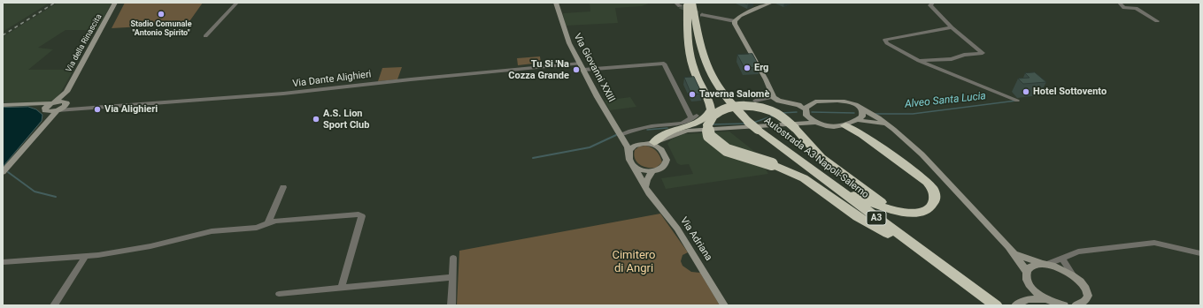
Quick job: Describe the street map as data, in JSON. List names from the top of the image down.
{
  "streets": {
    "highway": ["Autostrada A3 Napoli-Salerno", "A3"],
    "main road": ["Via della Rinascita", "Via Giovanni XXIII", "Via Adriana"],
    "street": ["Via Dante Alighieri"]
  },
  "crossings": [
    ["Via della Rinascita", "Via Dante Alighieri"],
    ["Via Giovanni XXIII", "Via Dante Alighieri"],
    ["Via Giovanni XXIII", "Via Adriana"]
  ],
  "water": ["Alveo Santa Lucia"],
  "parks": ["Cimitero di Angri"],
  "places": [
    "Stadio Comunale \"Antonio Spirito\"",
    "Erg",
    "Tu Si 'Na Cozza Grande",
    "Hotel Sottovento",
    "Taverna Salomè",
    "Via Alighieri",
    "A.S. Lion Sport Club"
  ]
}
